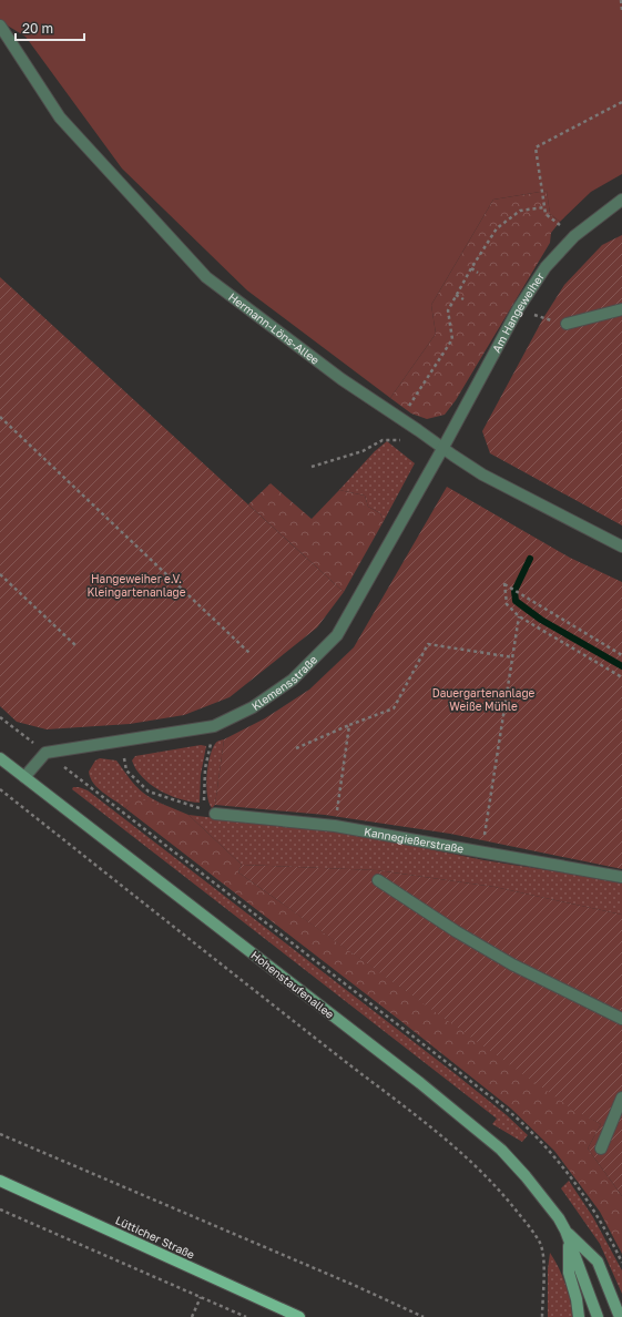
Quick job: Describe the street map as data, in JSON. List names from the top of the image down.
{
  "streets": {
    "main road": ["Hohenstaufenallee", "Lütticher Straße"],
    "street": [
      "Am Hangeweiher",
      "Hermann-Löns-Allee",
      "Klemensstraße",
      "Kannegießerstraße"
    ]
  },
  "crossings": [
    ["Am Hangeweiher", "Hermann-Löns-Allee"],
    ["Am Hangeweiher", "Klemensstraße"],
    ["Hermann-Löns-Allee", "Klemensstraße"]
  ],
  "parks": ["Hangeweiher e.V. Kleingartenanlage", "Dauergartenanlage Weiße Mühle"],
  "scale_bar": "20 m"
}
